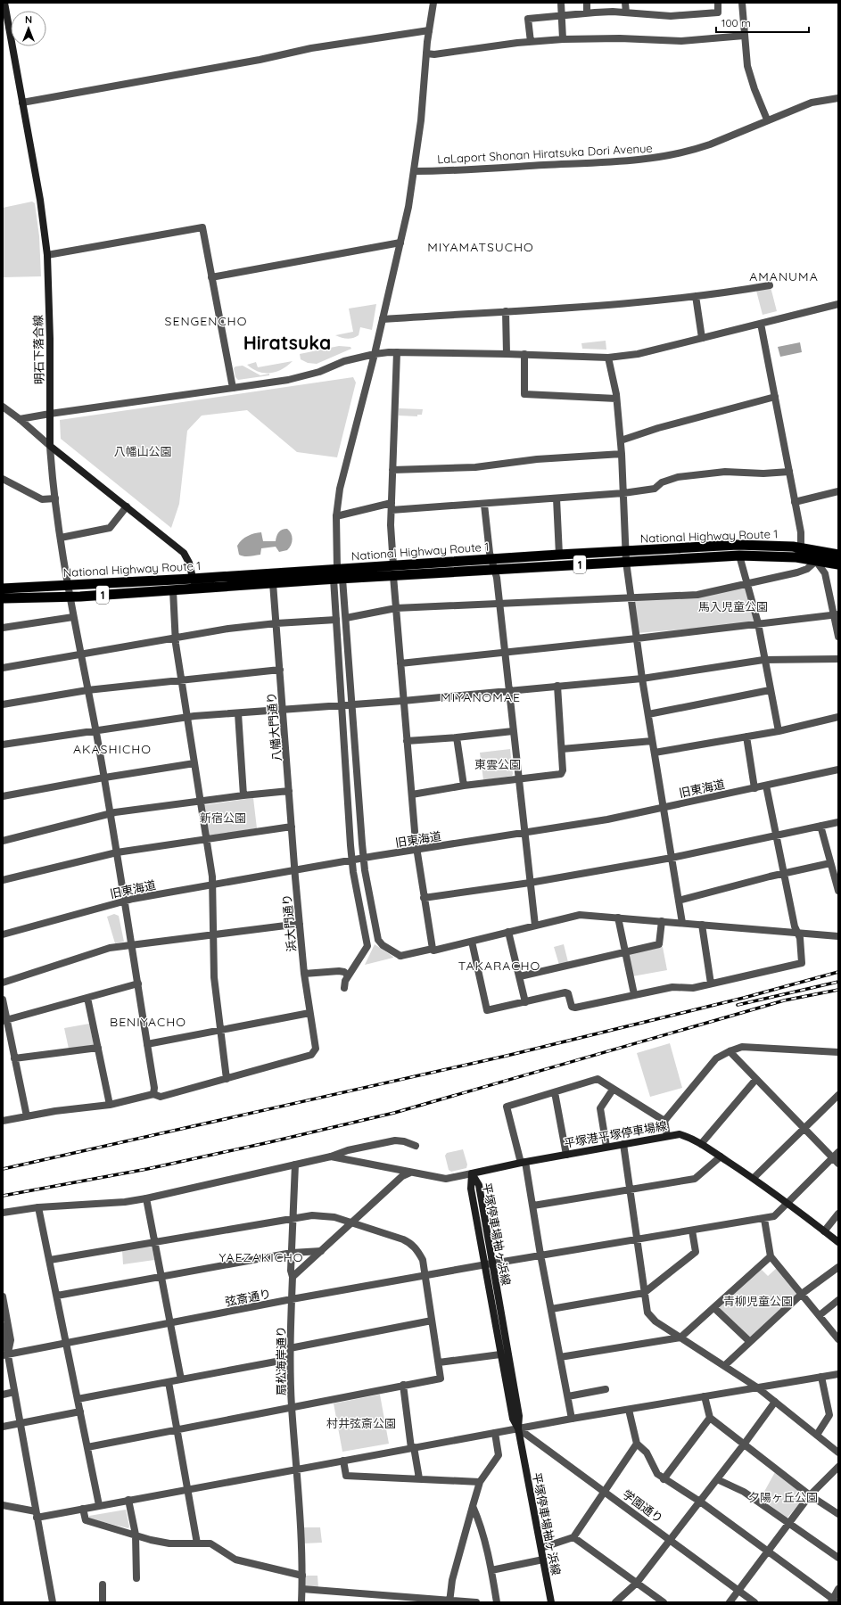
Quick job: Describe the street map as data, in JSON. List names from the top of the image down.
{
  "streets": {
    "highway": ["National Highway Route 1", "1"],
    "main road": ["明石下落合線", "平塚港平塚停車場線", "平塚停車場袖ヶ浜線"],
    "street": [
      "LaLaport Shonan Hiratsuka Dori Avenue",
      "八幡大門通り",
      "旧東海道",
      "浜大門通り",
      "弦斎通り",
      "扇松海岸通り",
      "学園通り"
    ]
  },
  "crossings": [
    ["National Highway Route 1", "八幡大門通り"],
    ["八幡大門通り", "旧東海道"],
    ["八幡大門通り", "浜大門通り"],
    ["旧東海道", "浜大門通り"],
    ["平塚港平塚停車場線", "平塚停車場袖ヶ浜線"],
    ["平塚港平塚停車場線", "弦斎通り"],
    ["平塚停車場袖ヶ浜線", "弦斎通り"],
    ["平塚停車場袖ヶ浜線", "学園通り"],
    ["弦斎通り", "扇松海岸通り"]
  ],
  "districts": [
    "MIYAMATSUCHO",
    "AMANUMA",
    "SENGENCHO",
    "Hiratsuka",
    "MIYANOMAE",
    "AKASHICHO",
    "TAKARACHO",
    "BENIYACHO",
    "YAEZAKICHO"
  ],
  "parks": [
    "八幡山公園",
    "馬入児童公園",
    "東雲公園",
    "新宿公園",
    "青柳児童公園",
    "村井弦斎公園",
    "夕陽ヶ丘公園"
  ],
  "scale_bar": "100 m",
  "north": "top"
}
